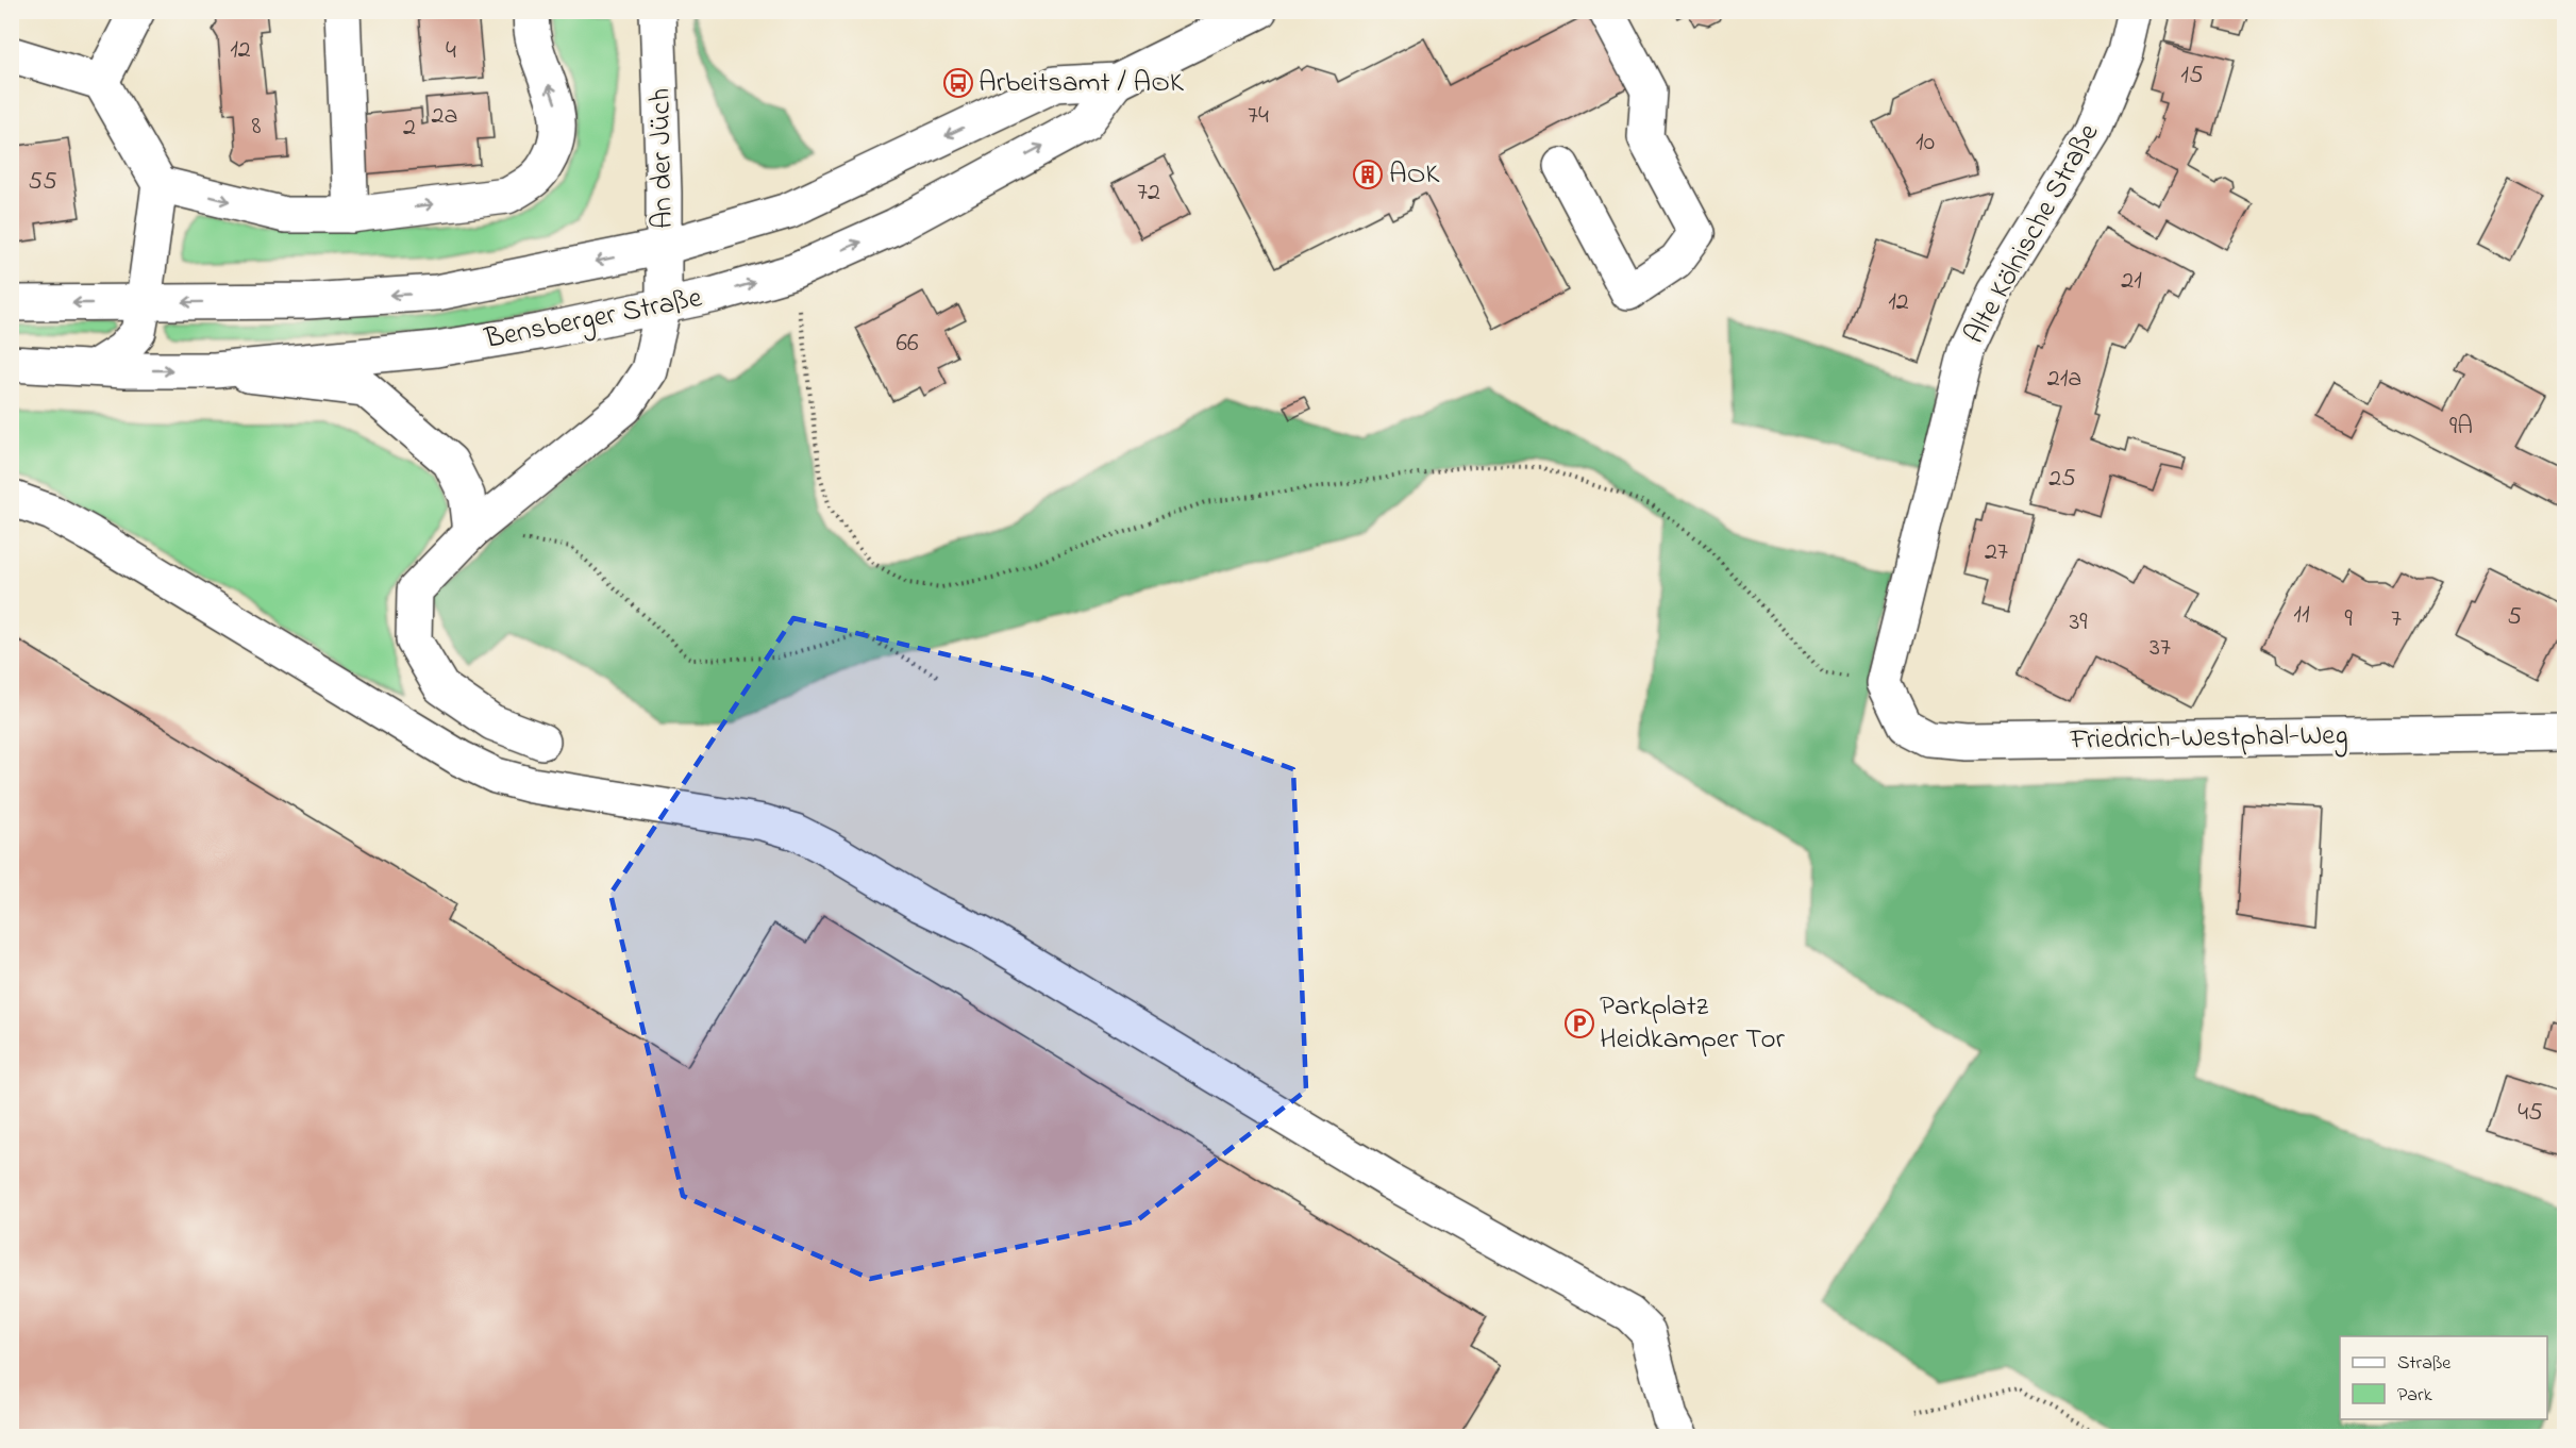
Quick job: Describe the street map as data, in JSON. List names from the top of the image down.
{
  "streets": {
    "street": [
      "An der Jüch",
      "Alte Kölnische Straße",
      "Bensberger Straße",
      "Friedrich-Westphal-Weg"
    ]
  },
  "crossings": [
    ["An der Jüch", "Bensberger Straße"],
    ["Alte Kölnische Straße", "Friedrich-Westphal-Weg"]
  ],
  "places": {
    "bus stop": ["Arbeitsamt / AOK"],
    "building": ["AOK"],
    "parking": ["Parkplatz Heidkamper Tor"]
  },
  "house_numbers": [
    "12",
    "4",
    "15",
    "2a",
    "74",
    "8",
    "2",
    "10",
    "55",
    "72",
    "21",
    "12",
    "66",
    "21a",
    "9A",
    "25",
    "27",
    "11",
    "5",
    "9",
    "7",
    "39",
    "37",
    "45"
  ],
  "legend": ["Straße", "Park"]
}
